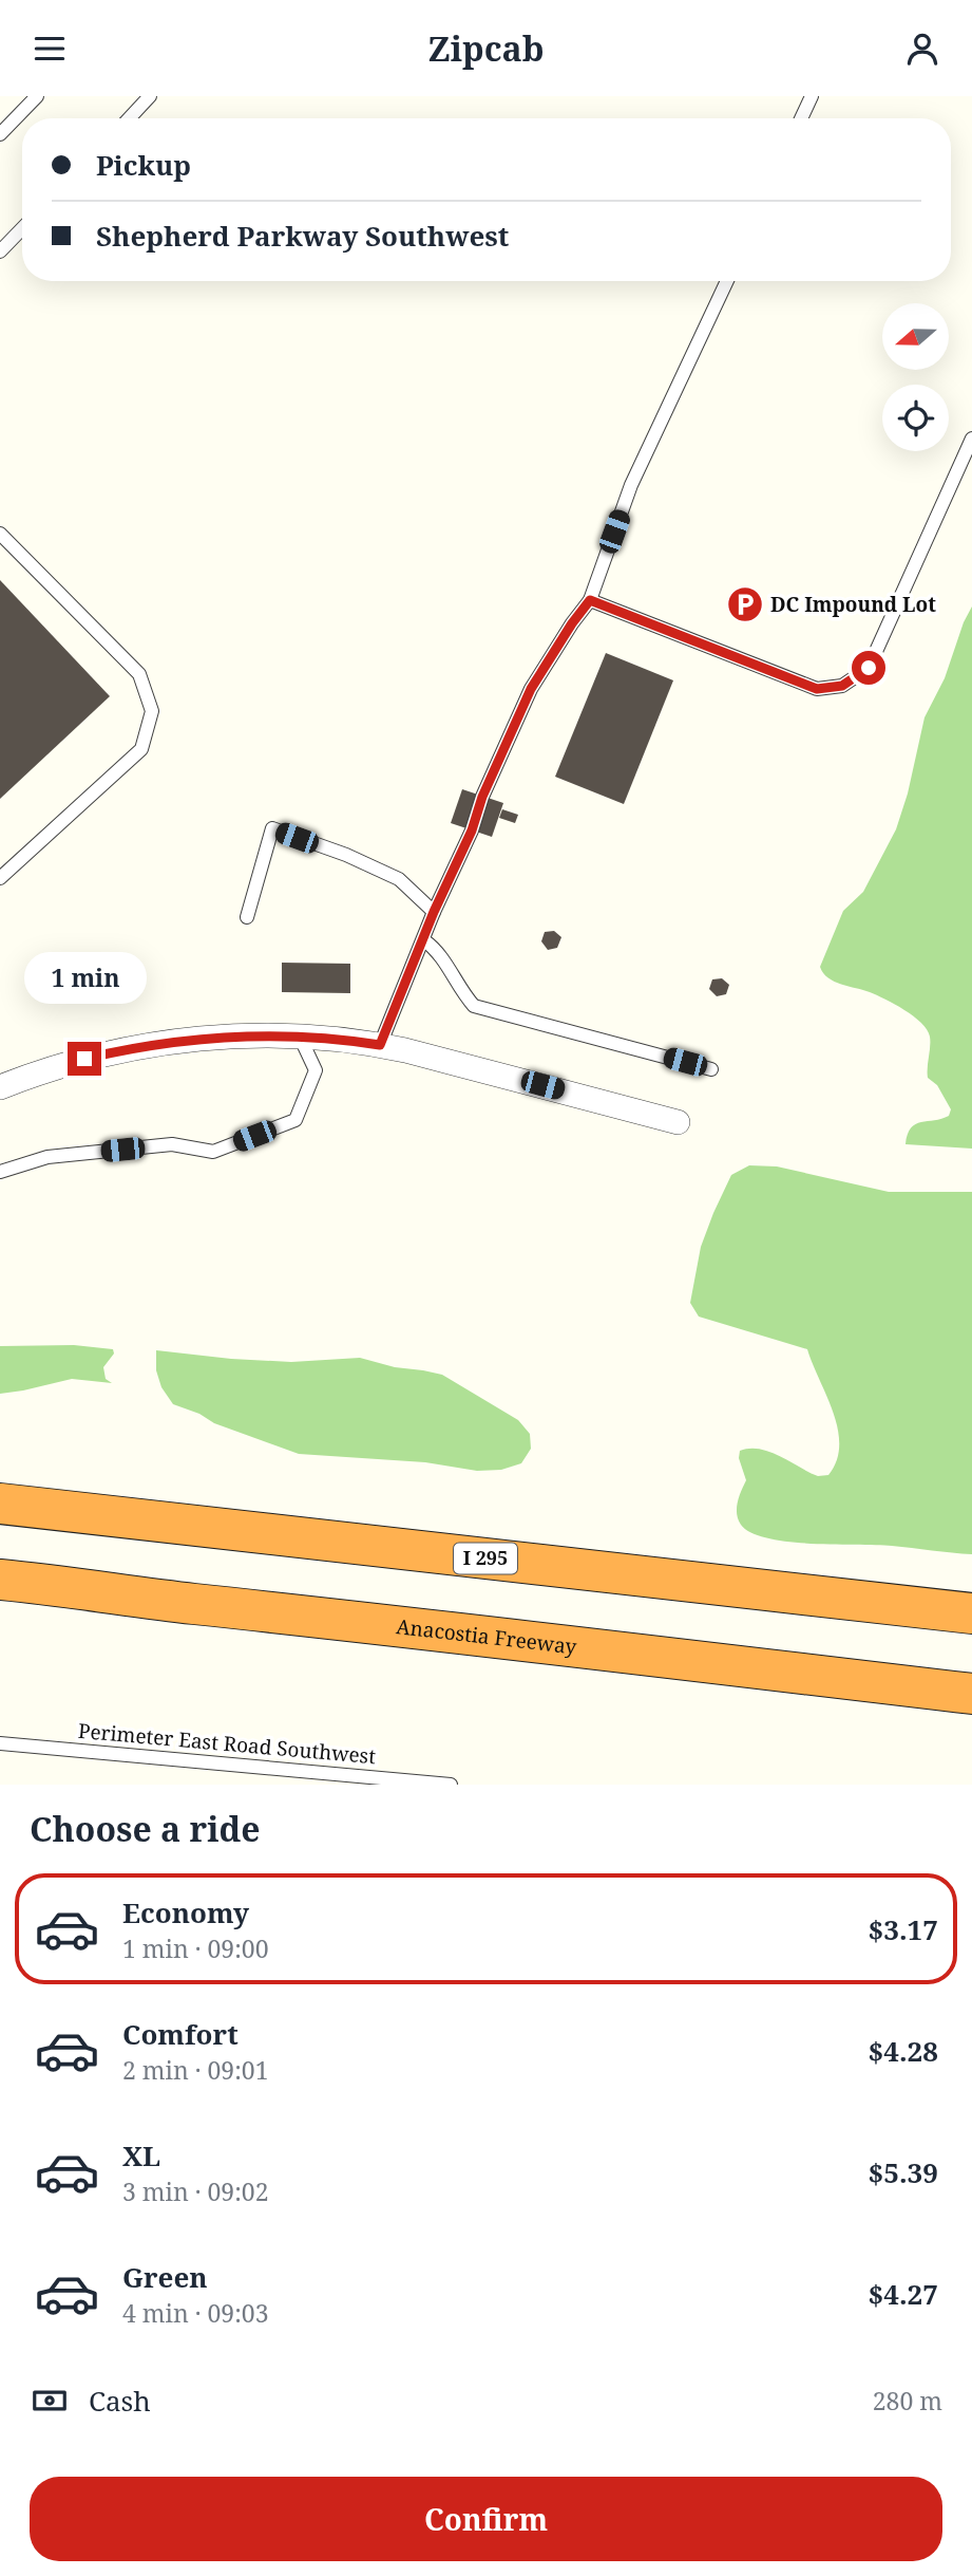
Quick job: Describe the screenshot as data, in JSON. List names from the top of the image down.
{
  "streets": {
    "highway": ["I 295", "Anacostia Freeway"],
    "lane": ["Perimeter East Road Southwest"]
  },
  "places": {
    "parking": ["DC Impound Lot"]
  },
  "north": "left",
  "page": {
    "header": "Zipcab",
    "banner": ["Pickup", "Shepherd Parkway Southwest"],
    "bubble": "1 min",
    "heading": "Choose a ride",
    "list": [
      {
        "name": "Economy",
        "note": "1 min · 09:00",
        "value": "$3.17"
      },
      {
        "name": "Comfort",
        "note": "2 min · 09:01",
        "value": "$4.28"
      },
      {
        "name": "XL",
        "note": "3 min · 09:02",
        "value": "$5.39"
      },
      {
        "name": "Green",
        "note": "4 min · 09:03",
        "value": "$4.27"
      }
    ],
    "pay": ["Cash", "280 m"],
    "buttons": "Confirm"
  }
}
